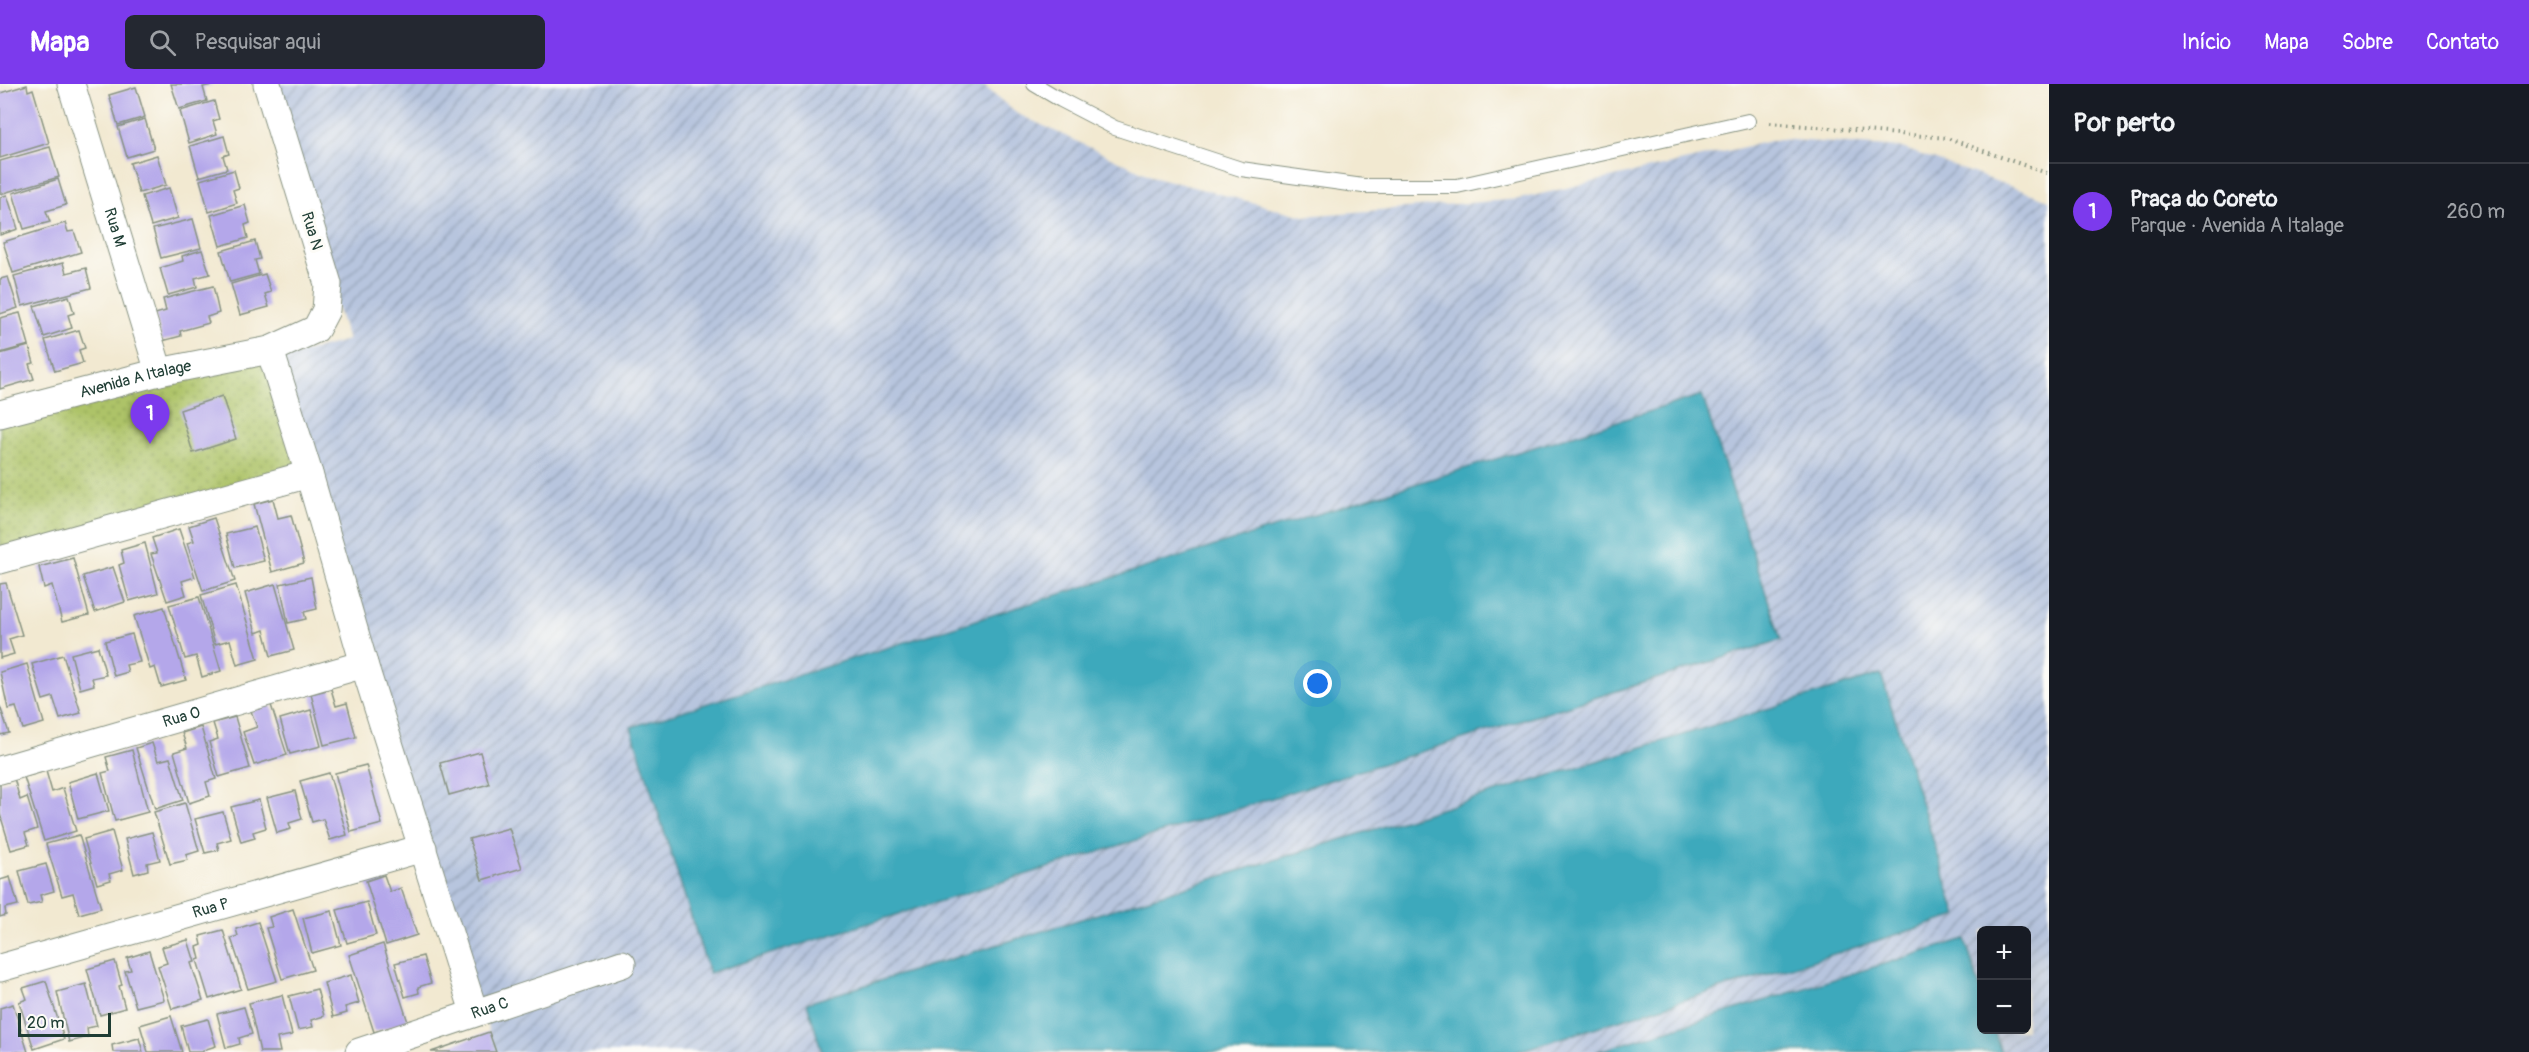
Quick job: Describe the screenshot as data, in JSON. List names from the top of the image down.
{
  "streets": {
    "street": [
      "Rua M",
      "Rua N",
      "Avenida A Italage",
      "Rua O",
      "Rua P",
      "Rua C"
    ]
  },
  "crossings": [
    ["Rua M", "Avenida A Italage"],
    ["Rua N", "Avenida A Italage"]
  ],
  "scale_bar": "20 m",
  "page": {
    "header": "Mapa",
    "search": "Pesquisar aqui",
    "nav": [
      "Início",
      "Mapa",
      "Sobre",
      "Contato"
    ],
    "heading": "Por perto",
    "list": [
      {
        "mark": "1",
        "name": "Praça do Coreto",
        "note": "Parque · Avenida A Italage",
        "value": "260 m"
      }
    ],
    "pins": "1",
    "map_buttons": ["+", "−"],
    "scale": "20 m"
  }
}
